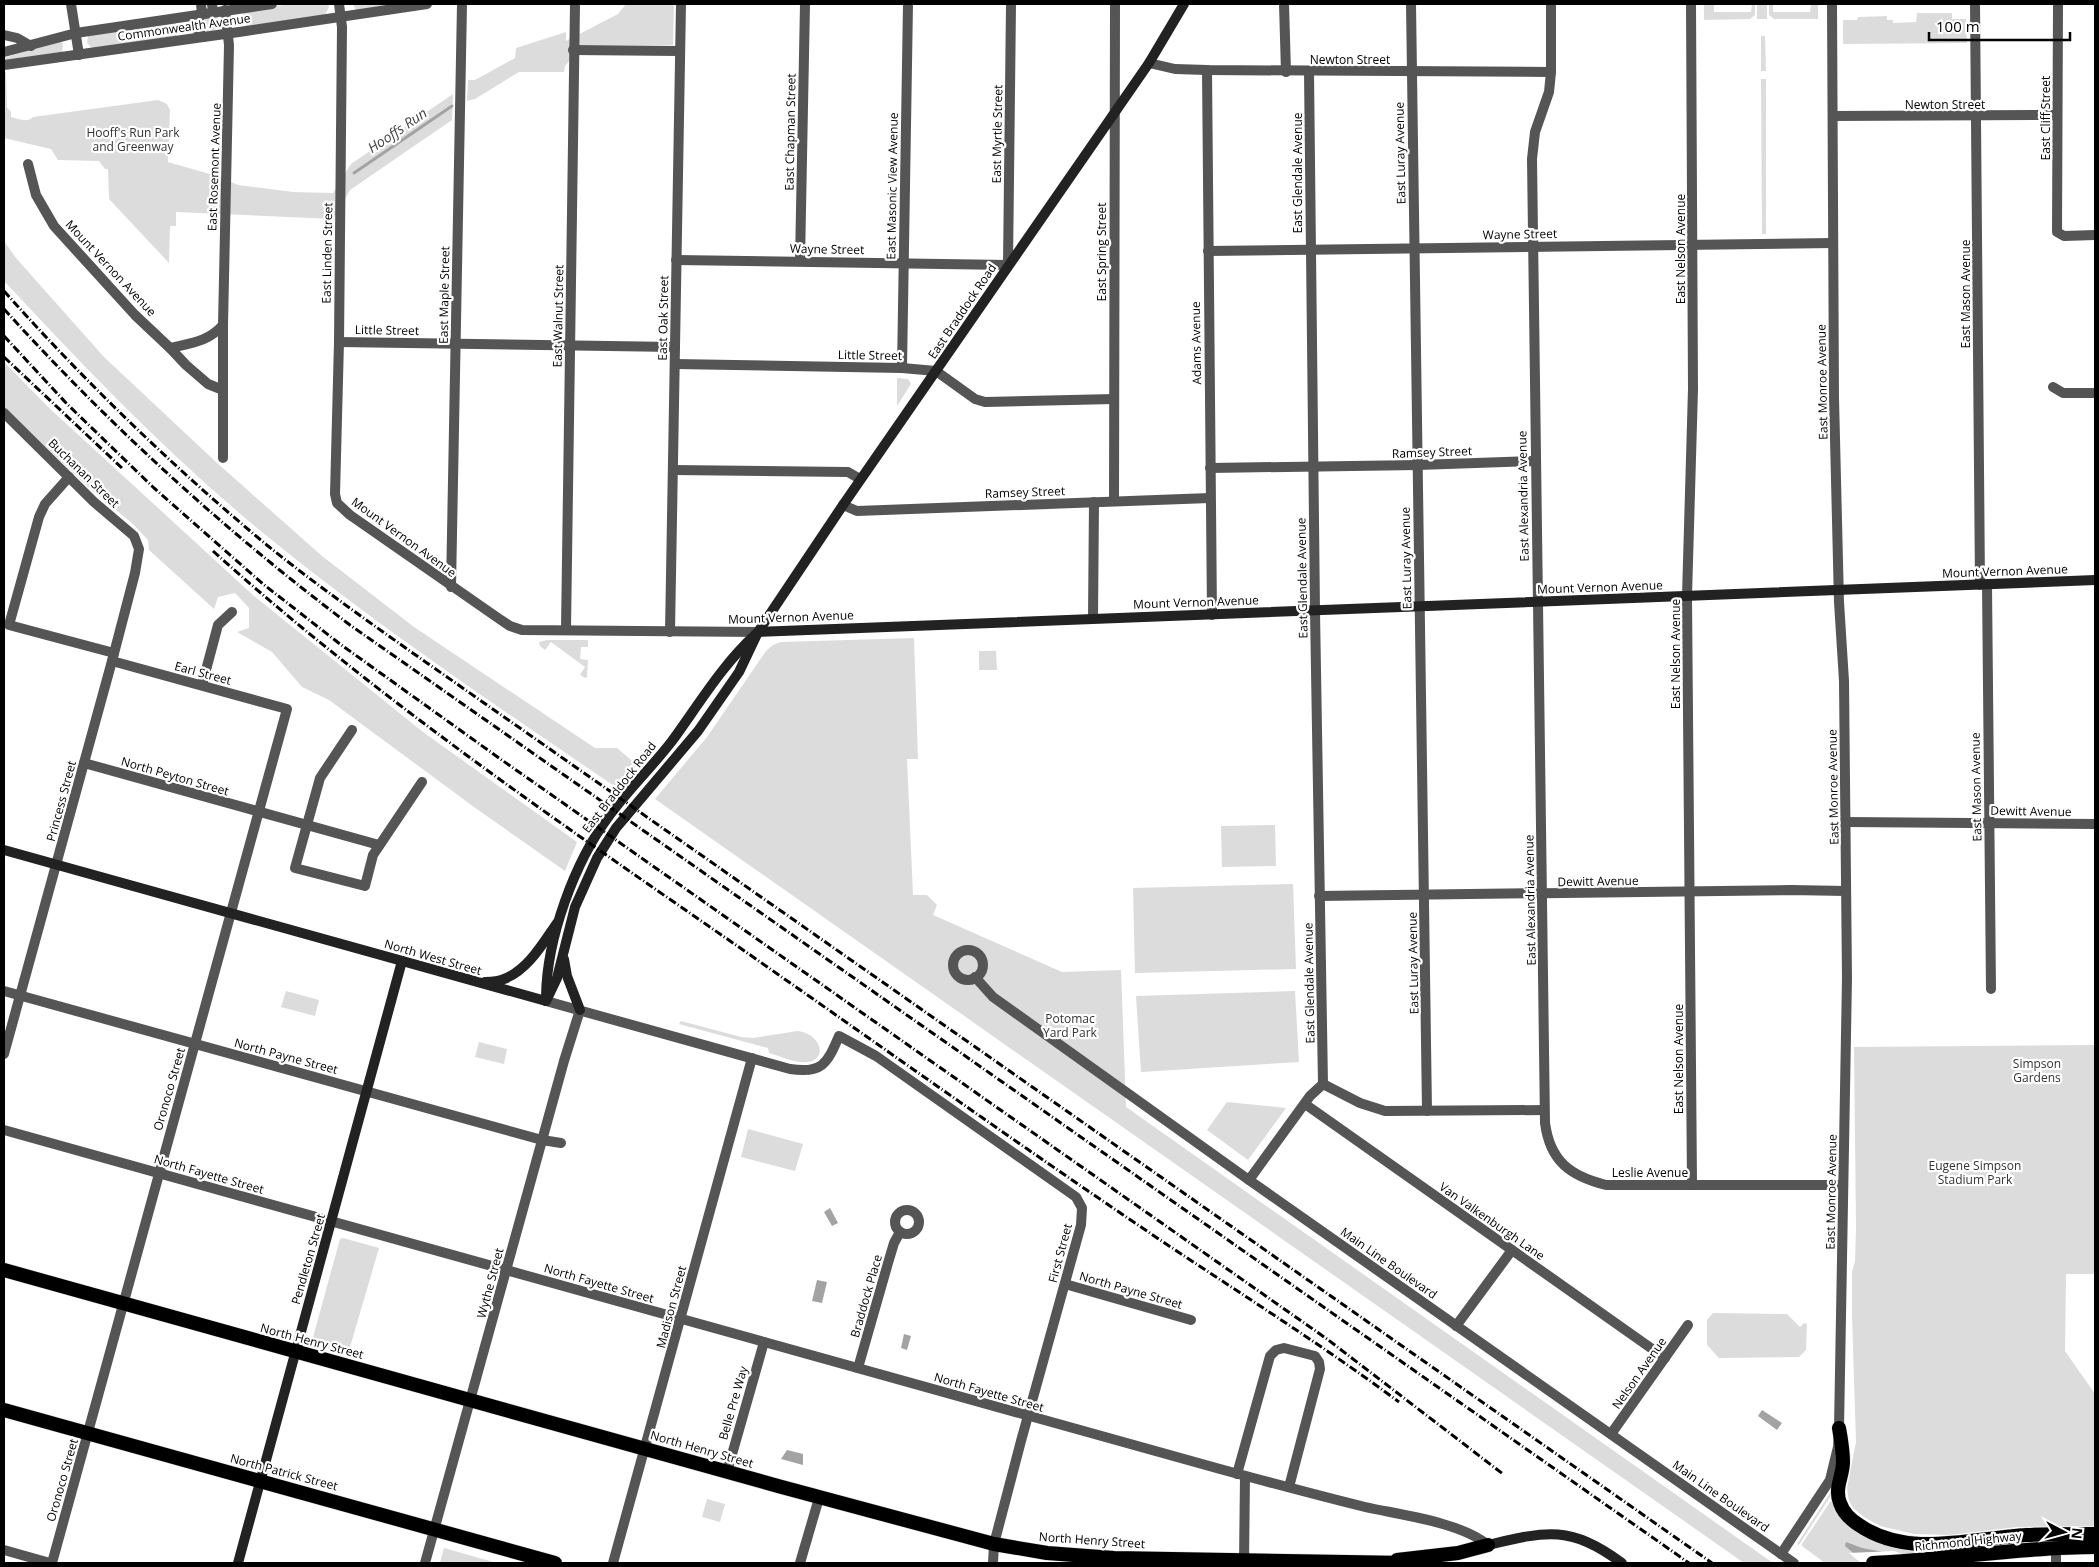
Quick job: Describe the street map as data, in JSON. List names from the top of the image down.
{
  "streets": {
    "highway": ["North Henry Street", "North Patrick Street", "Richmond Highway"],
    "main road": [
      "Mount Vernon Avenue",
      "East Braddock Road",
      "North West Street",
      "Pendleton Street"
    ],
    "street": [
      "Commonwealth Avenue",
      "Newton Street",
      "East Cliff Street",
      "East Chapman Street",
      "East Myrtle Street",
      "East Luray Avenue",
      "East Rosemont Avenue",
      "East Glendale Avenue",
      "East Masonic View Avenue",
      "Wayne Street",
      "East Nelson Avenue",
      "East Spring Street",
      "East Linden Street",
      "East Mason Avenue",
      "East Maple Street",
      "East Walnut Street",
      "East Oak Street",
      "Little Street",
      "Adams Avenue",
      "East Monroe Avenue",
      "Ramsey Street",
      "Buchanan Street",
      "East Alexandria Avenue",
      "Earl Street",
      "North Peyton Street",
      "Princess Street",
      "Dewitt Avenue",
      "North Payne Street",
      "Oronoco Street",
      "Leslie Avenue",
      "North Fayette Street",
      "Van Valkenburgh Lane",
      "First Street",
      "Main Line Boulevard",
      "Wythe Street",
      "Braddock Place",
      "Madison Street",
      "Nelson Avenue",
      "Belle Pre Way"
    ]
  },
  "crossings": [
    ["Commonwealth Avenue", "East Rosemont Avenue"],
    ["Commonwealth Avenue", "East Linden Street"],
    ["Newton Street", "East Cliff Street"],
    ["Newton Street", "East Luray Avenue"],
    ["Newton Street", "East Glendale Avenue"],
    ["Newton Street", "East Mason Avenue"],
    ["Newton Street", "East Braddock Road"],
    ["Newton Street", "Adams Avenue"],
    ["Newton Street", "East Monroe Avenue"],
    ["Newton Street", "East Alexandria Avenue"],
    ["East Chapman Street", "Wayne Street"],
    ["East Myrtle Street", "Wayne Street"],
    ["East Myrtle Street", "East Braddock Road"],
    ["East Luray Avenue", "Wayne Street"],
    ["East Luray Avenue", "Mount Vernon Avenue"],
    ["East Luray Avenue", "Ramsey Street"],
    ["East Luray Avenue", "Dewitt Avenue"],
    ["East Rosemont Avenue", "Mount Vernon Avenue"],
    ["East Glendale Avenue", "Wayne Street"],
    ["East Glendale Avenue", "Mount Vernon Avenue"],
    ["East Glendale Avenue", "Ramsey Street"],
    ["East Glendale Avenue", "Dewitt Avenue"],
    ["East Masonic View Avenue", "Wayne Street"],
    ["East Masonic View Avenue", "Little Street"],
    ["Wayne Street", "East Nelson Avenue"],
    ["Wayne Street", "East Braddock Road"],
    ["Wayne Street", "East Oak Street"],
    ["Wayne Street", "Adams Avenue"],
    ["Wayne Street", "East Monroe Avenue"],
    ["Wayne Street", "East Alexandria Avenue"],
    ["East Nelson Avenue", "Mount Vernon Avenue"],
    ["East Nelson Avenue", "Dewitt Avenue"],
    ["East Nelson Avenue", "Leslie Avenue"],
    ["East Spring Street", "East Braddock Road"],
    ["East Spring Street", "Ramsey Street"],
    ["East Linden Street", "Mount Vernon Avenue"],
    ["East Linden Street", "Little Street"],
    ["Mount Vernon Avenue", "East Mason Avenue"],
    ["Mount Vernon Avenue", "East Maple Street"],
    ["Mount Vernon Avenue", "East Braddock Road"],
    ["Mount Vernon Avenue", "East Walnut Street"],
    ["Mount Vernon Avenue", "East Oak Street"],
    ["Mount Vernon Avenue", "Adams Avenue"],
    ["Mount Vernon Avenue", "East Monroe Avenue"],
    ["Mount Vernon Avenue", "East Alexandria Avenue"],
    ["East Mason Avenue", "Dewitt Avenue"],
    ["East Maple Street", "Little Street"],
    ["East Braddock Road", "Little Street"],
    ["East Braddock Road", "Ramsey Street"],
    ["East Braddock Road", "North West Street"],
    ["East Walnut Street", "Little Street"],
    ["East Oak Street", "Little Street"],
    ["Adams Avenue", "Ramsey Street"],
    ["East Monroe Avenue", "Dewitt Avenue"],
    ["East Monroe Avenue", "Leslie Avenue"],
    ["East Monroe Avenue", "Main Line Boulevard"],
    ["Ramsey Street", "East Alexandria Avenue"],
    ["Buchanan Street", "Earl Street"],
    ["Buchanan Street", "Princess Street"],
    ["East Alexandria Avenue", "Dewitt Avenue"],
    ["East Alexandria Avenue", "Leslie Avenue"],
    ["Earl Street", "Princess Street"],
    ["Earl Street", "Oronoco Street"],
    ["North Peyton Street", "Princess Street"],
    ["North Peyton Street", "Oronoco Street"],
    ["Princess Street", "North West Street"],
    ["Princess Street", "North Payne Street"],
    ["North West Street", "Oronoco Street"],
    ["North West Street", "First Street"],
    ["North West Street", "Pendleton Street"],
    ["North West Street", "Wythe Street"],
    ["North West Street", "Madison Street"],
    ["North Payne Street", "Oronoco Street"],
    ["North Payne Street", "First Street"],
    ["North Payne Street", "Pendleton Street"],
    ["North Payne Street", "Wythe Street"],
    ["Oronoco Street", "North Fayette Street"],
    ["Oronoco Street", "North Henry Street"],
    ["Oronoco Street", "North Patrick Street"],
    ["North Fayette Street", "First Street"],
    ["North Fayette Street", "Pendleton Street"],
    ["North Fayette Street", "Wythe Street"],
    ["North Fayette Street", "Braddock Place"],
    ["North Fayette Street", "Madison Street"],
    ["North Fayette Street", "Belle Pre Way"],
    ["Van Valkenburgh Lane", "Nelson Avenue"],
    ["First Street", "North Henry Street"],
    ["Pendleton Street", "North Henry Street"],
    ["Pendleton Street", "North Patrick Street"],
    ["Main Line Boulevard", "Nelson Avenue"],
    ["Wythe Street", "North Henry Street"],
    ["Wythe Street", "North Patrick Street"],
    ["Madison Street", "North Henry Street"],
    ["North Henry Street", "Belle Pre Way"]
  ],
  "water": ["Hooffs Run"],
  "parks": [
    "Hooff's Run Park and Greenway",
    "Potomac Yard Park",
    "Simpson Gardens",
    "Eugene Simpson Stadium Park"
  ],
  "scale_bar": "100 m",
  "north": "right"
}
